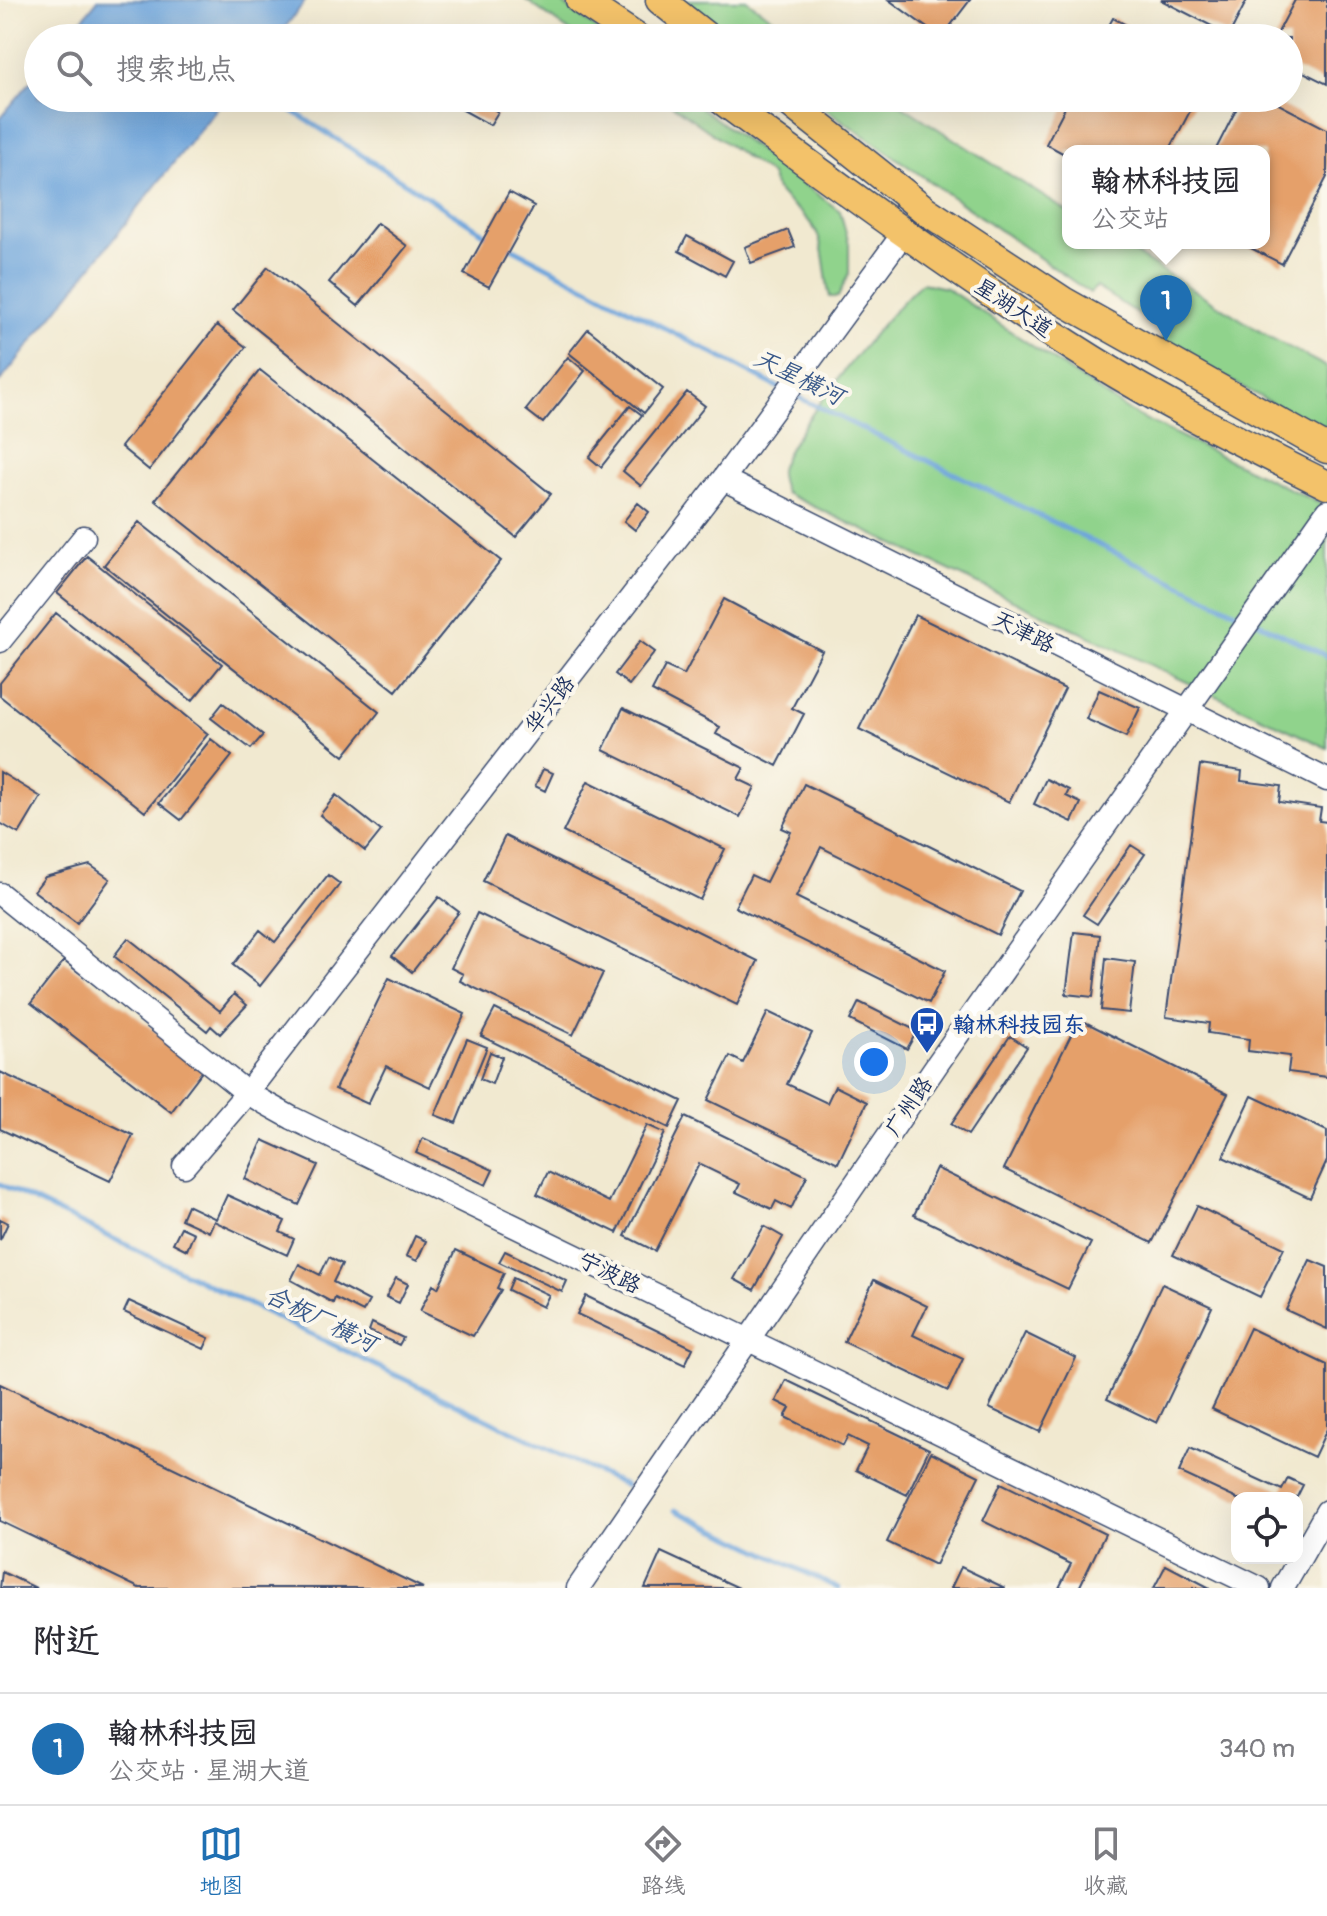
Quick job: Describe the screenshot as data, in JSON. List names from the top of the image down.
{
  "streets": {
    "main road": ["星湖大道"],
    "street": [
      "天津路",
      "华兴路",
      "广州路",
      "宁波路"
    ]
  },
  "crossings": [
    ["星湖大道", "华兴路"],
    ["天津路", "华兴路"],
    ["天津路", "广州路"],
    ["华兴路", "宁波路"],
    ["广州路", "宁波路"]
  ],
  "water": ["天星横河", "合板厂横河"],
  "places": {
    "bus stop": ["翰林科技园东"]
  },
  "page": {
    "search": "搜索地点",
    "popup": ["翰林科技园", "公交站"],
    "pins": "1",
    "heading": "附近",
    "list": [
      {
        "mark": "1",
        "name": "翰林科技园",
        "note": "公交站 · 星湖大道",
        "value": "340 m"
      }
    ],
    "nav": ["地图", "路线", "收藏"]
  }
}
